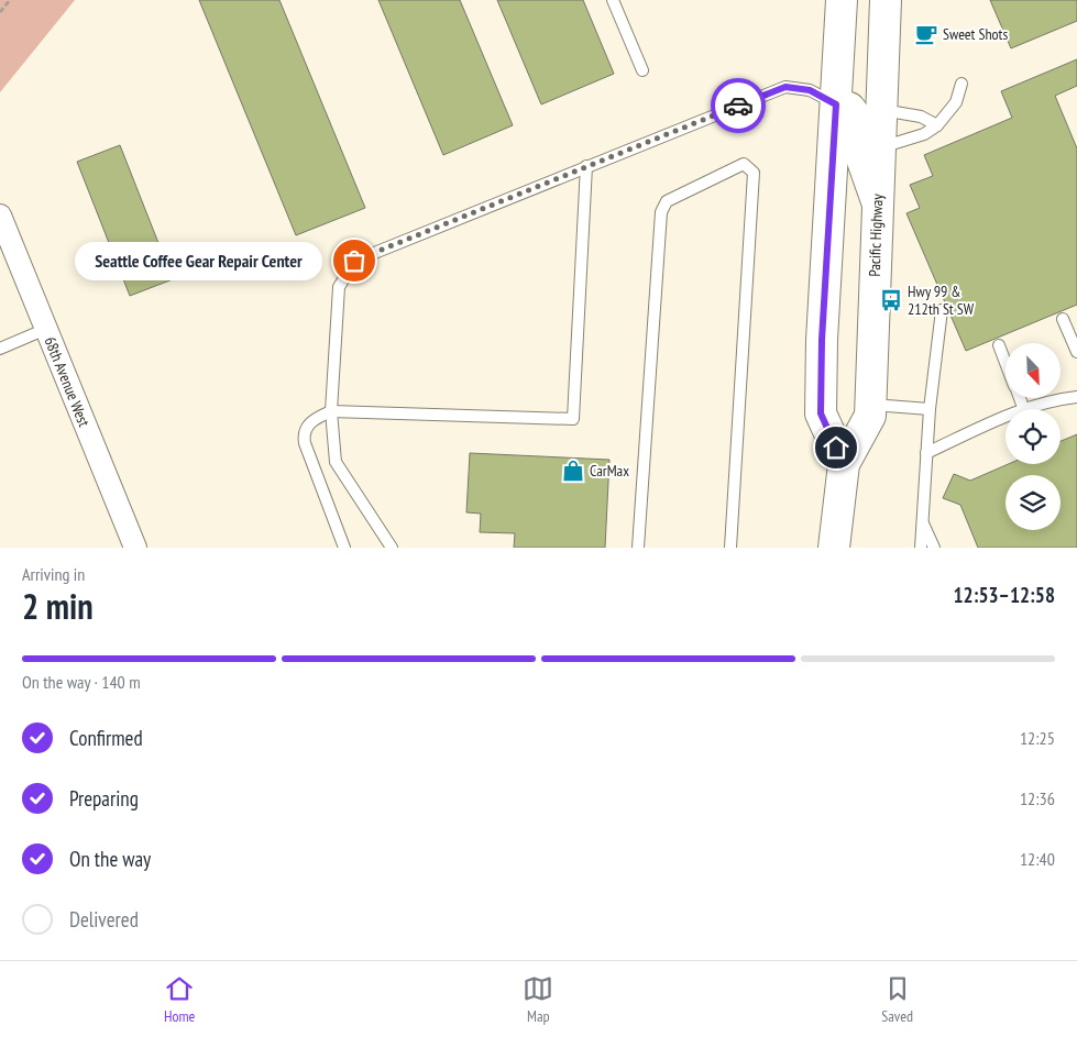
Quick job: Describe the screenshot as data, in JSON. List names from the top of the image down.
{
  "streets": {
    "main road": ["Pacific Highway"],
    "street": ["68th Avenue West"]
  },
  "places": {
    "cafe": ["Sweet Shots"],
    "other": ["Seattle Coffee Gear Repair Center"],
    "bus stop": ["Hwy 99 & 212th St SW"],
    "shop": ["CarMax"]
  },
  "north": "bottom right",
  "page": {
    "bubble": "Seattle Coffee Gear Repair Center",
    "heading": ["2 min", "Arriving in", "12:53–12:58"],
    "bar": "On the way · 140 m",
    "list": [
      ["Confirmed", "12:25"],
      ["Preparing", "12:36"],
      ["On the way", "12:40"],
      "Delivered"
    ],
    "tabs": ["Home", "Map", "Saved"]
  }
}
